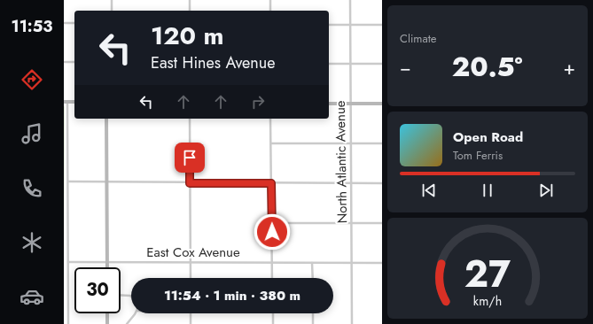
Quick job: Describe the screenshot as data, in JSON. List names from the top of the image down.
{
  "streets": {
    "street": ["North Atlantic Avenue", "East Cox Avenue"]
  },
  "crossings": [
    ["North Atlantic Avenue", "East Cox Avenue"]
  ],
  "page": {
    "tabs": "11:53",
    "tile": "Climate",
    "turn": ["120 m", "East Hines Avenue"],
    "heat": ["−", "20.5°", "+"],
    "song": ["Open Road", "Tom Ferris"],
    "limit": "30",
    "trip": "11:54 · 1 min · 380 m",
    "gauge": ["27", "km/h"]
  }
}
